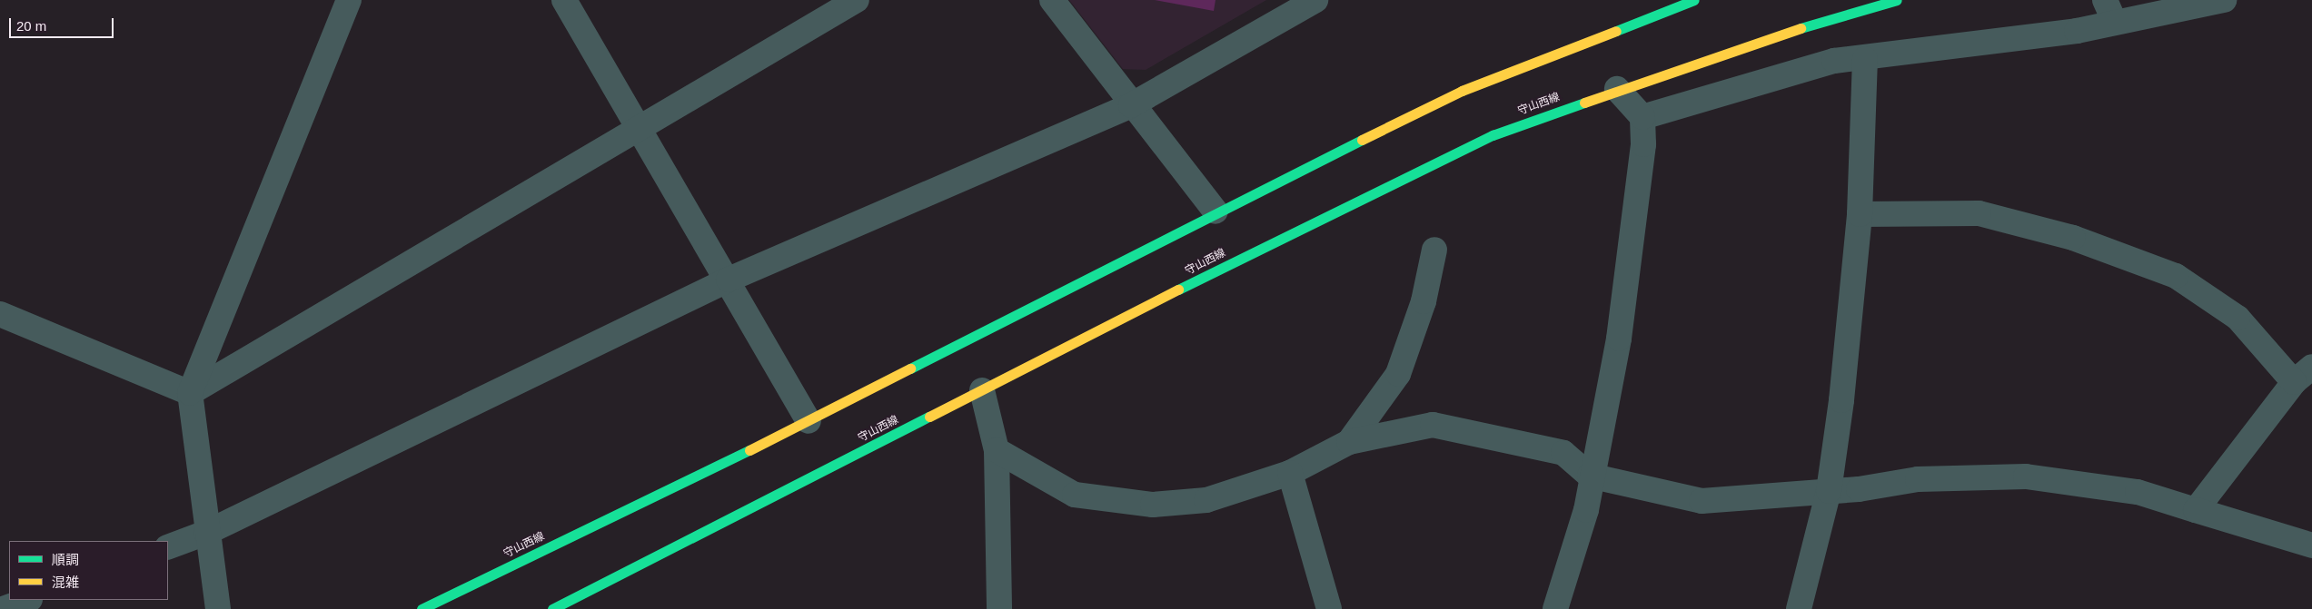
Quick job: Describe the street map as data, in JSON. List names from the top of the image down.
{
  "streets": {
    "main road": ["守山西線"]
  },
  "legend": ["順調", "混雑"],
  "scale_bar": "20 m"
}
